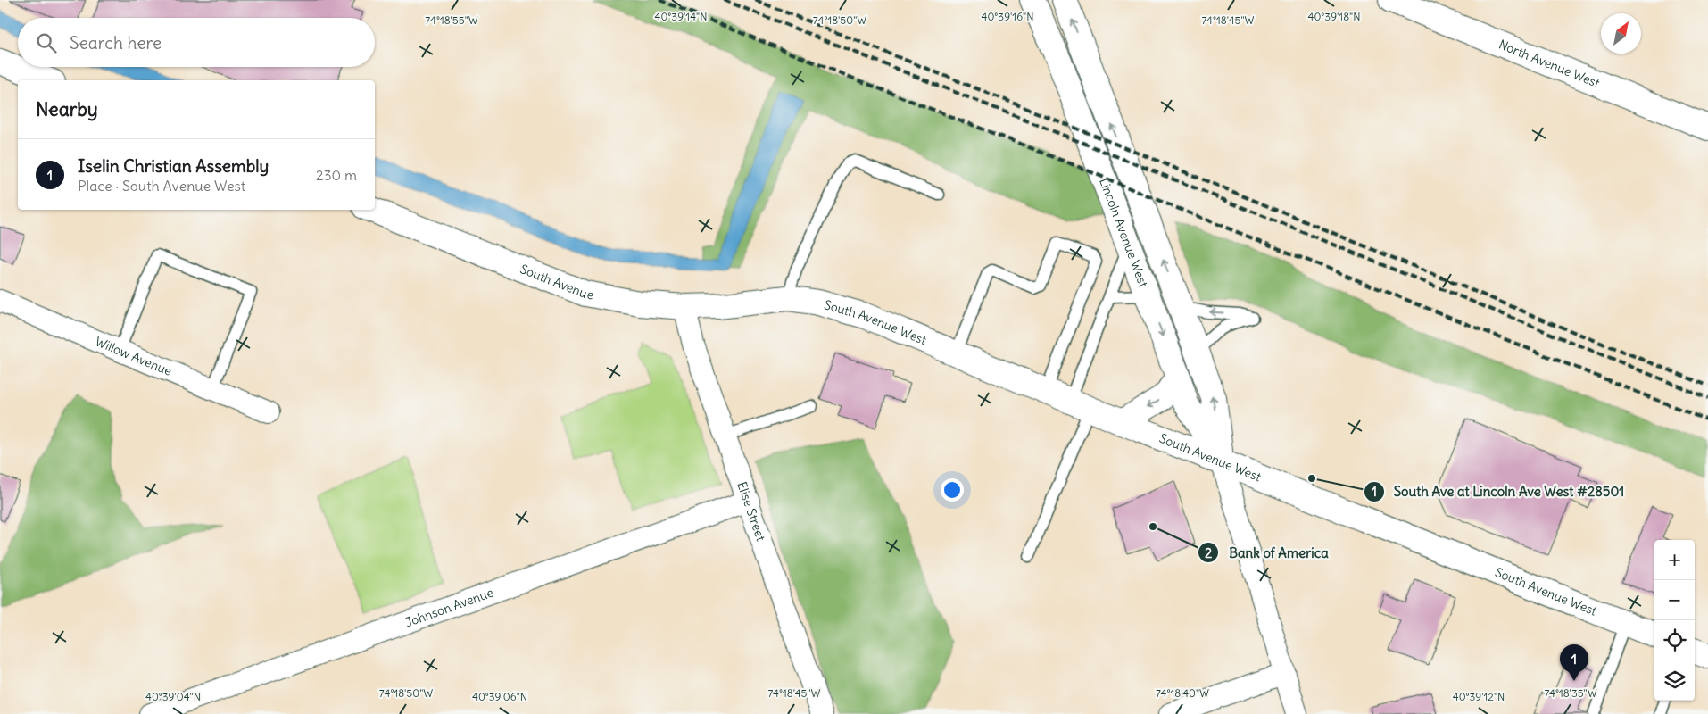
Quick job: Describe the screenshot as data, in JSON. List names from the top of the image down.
{
  "streets": {
    "main road": [
      "North Avenue West",
      "Lincoln Avenue West",
      "South Avenue",
      "South Avenue West"
    ],
    "street": ["Willow Avenue", "Elise Street", "Johnson Avenue"]
  },
  "crossings": [
    ["Lincoln Avenue West", "South Avenue West"],
    ["South Avenue", "South Avenue West"],
    ["South Avenue", "Elise Street"],
    ["Elise Street", "Johnson Avenue"]
  ],
  "places": ["South Ave at Lincoln Ave West #28501", "Bank of America"],
  "north": "top right",
  "page": {
    "search": "Search here",
    "heading": "Nearby",
    "list": [
      {
        "mark": "1",
        "name": "Iselin Christian Assembly",
        "note": "Place · South Avenue West",
        "value": "230 m"
      }
    ],
    "map_buttons": ["+", "−"],
    "pins": "1"
  },
  "coordinates": [
    "40°39'14\"N",
    "40°39'16\"N",
    "40°39'18\"N",
    "74°18'55\"W",
    "74°18'45\"W",
    "74°18'50\"W",
    "74°18'40\"W",
    "74°18'35\"W",
    "40°39'04\"N",
    "40°39'06\"N",
    "40°39'12\"N"
  ]
}
